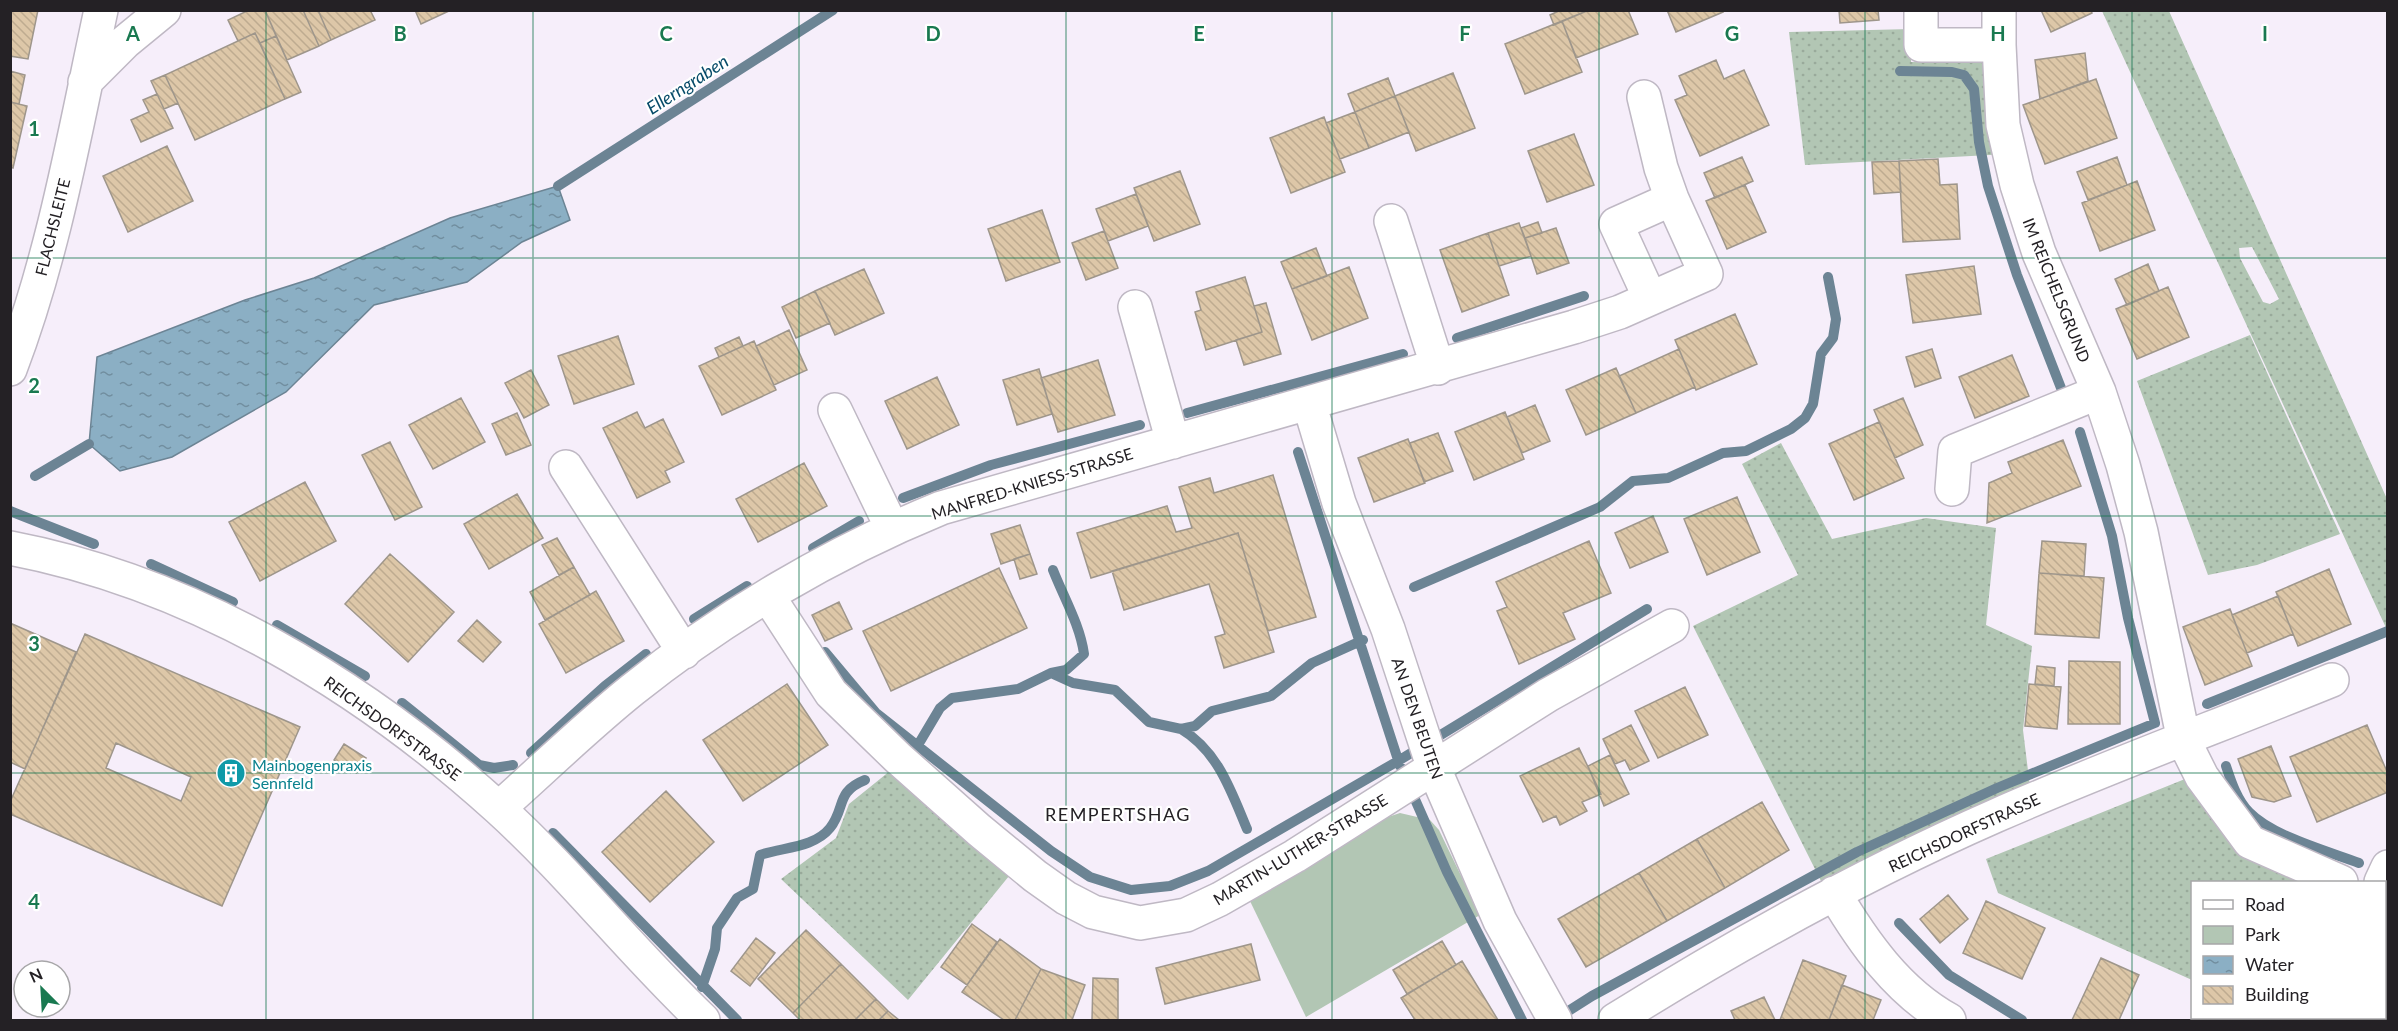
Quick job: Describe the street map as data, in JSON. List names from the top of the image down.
{
  "streets": {
    "street": [
      "FLACHSLEITE",
      "IM REICHELSGRUND",
      "MANFRED-KNIESS-STRASSE",
      "AN DEN BEUTEN",
      "REICHSDORFSTRASSE",
      "MARTIN-LUTHER-STRASSE"
    ]
  },
  "crossings": [
    ["IM REICHELSGRUND", "REICHSDORFSTRASSE"],
    ["MANFRED-KNIESS-STRASSE", "AN DEN BEUTEN"],
    ["MANFRED-KNIESS-STRASSE", "REICHSDORFSTRASSE"],
    ["MANFRED-KNIESS-STRASSE", "MARTIN-LUTHER-STRASSE"],
    ["AN DEN BEUTEN", "MARTIN-LUTHER-STRASSE"]
  ],
  "districts": ["REMPERTSHAG"],
  "water": ["Ellerngraben"],
  "places": {
    "building": ["Mainbogenpraxis Sennfeld"]
  },
  "legend": [
    "Road",
    "Park",
    "Water",
    "Building"
  ],
  "north": "top left",
  "grid": {
    "columns": [
      "A",
      "B",
      "C",
      "D",
      "E",
      "F",
      "G",
      "H",
      "I"
    ],
    "rows": [
      "1",
      "2",
      "3",
      "4"
    ]
  }
}
